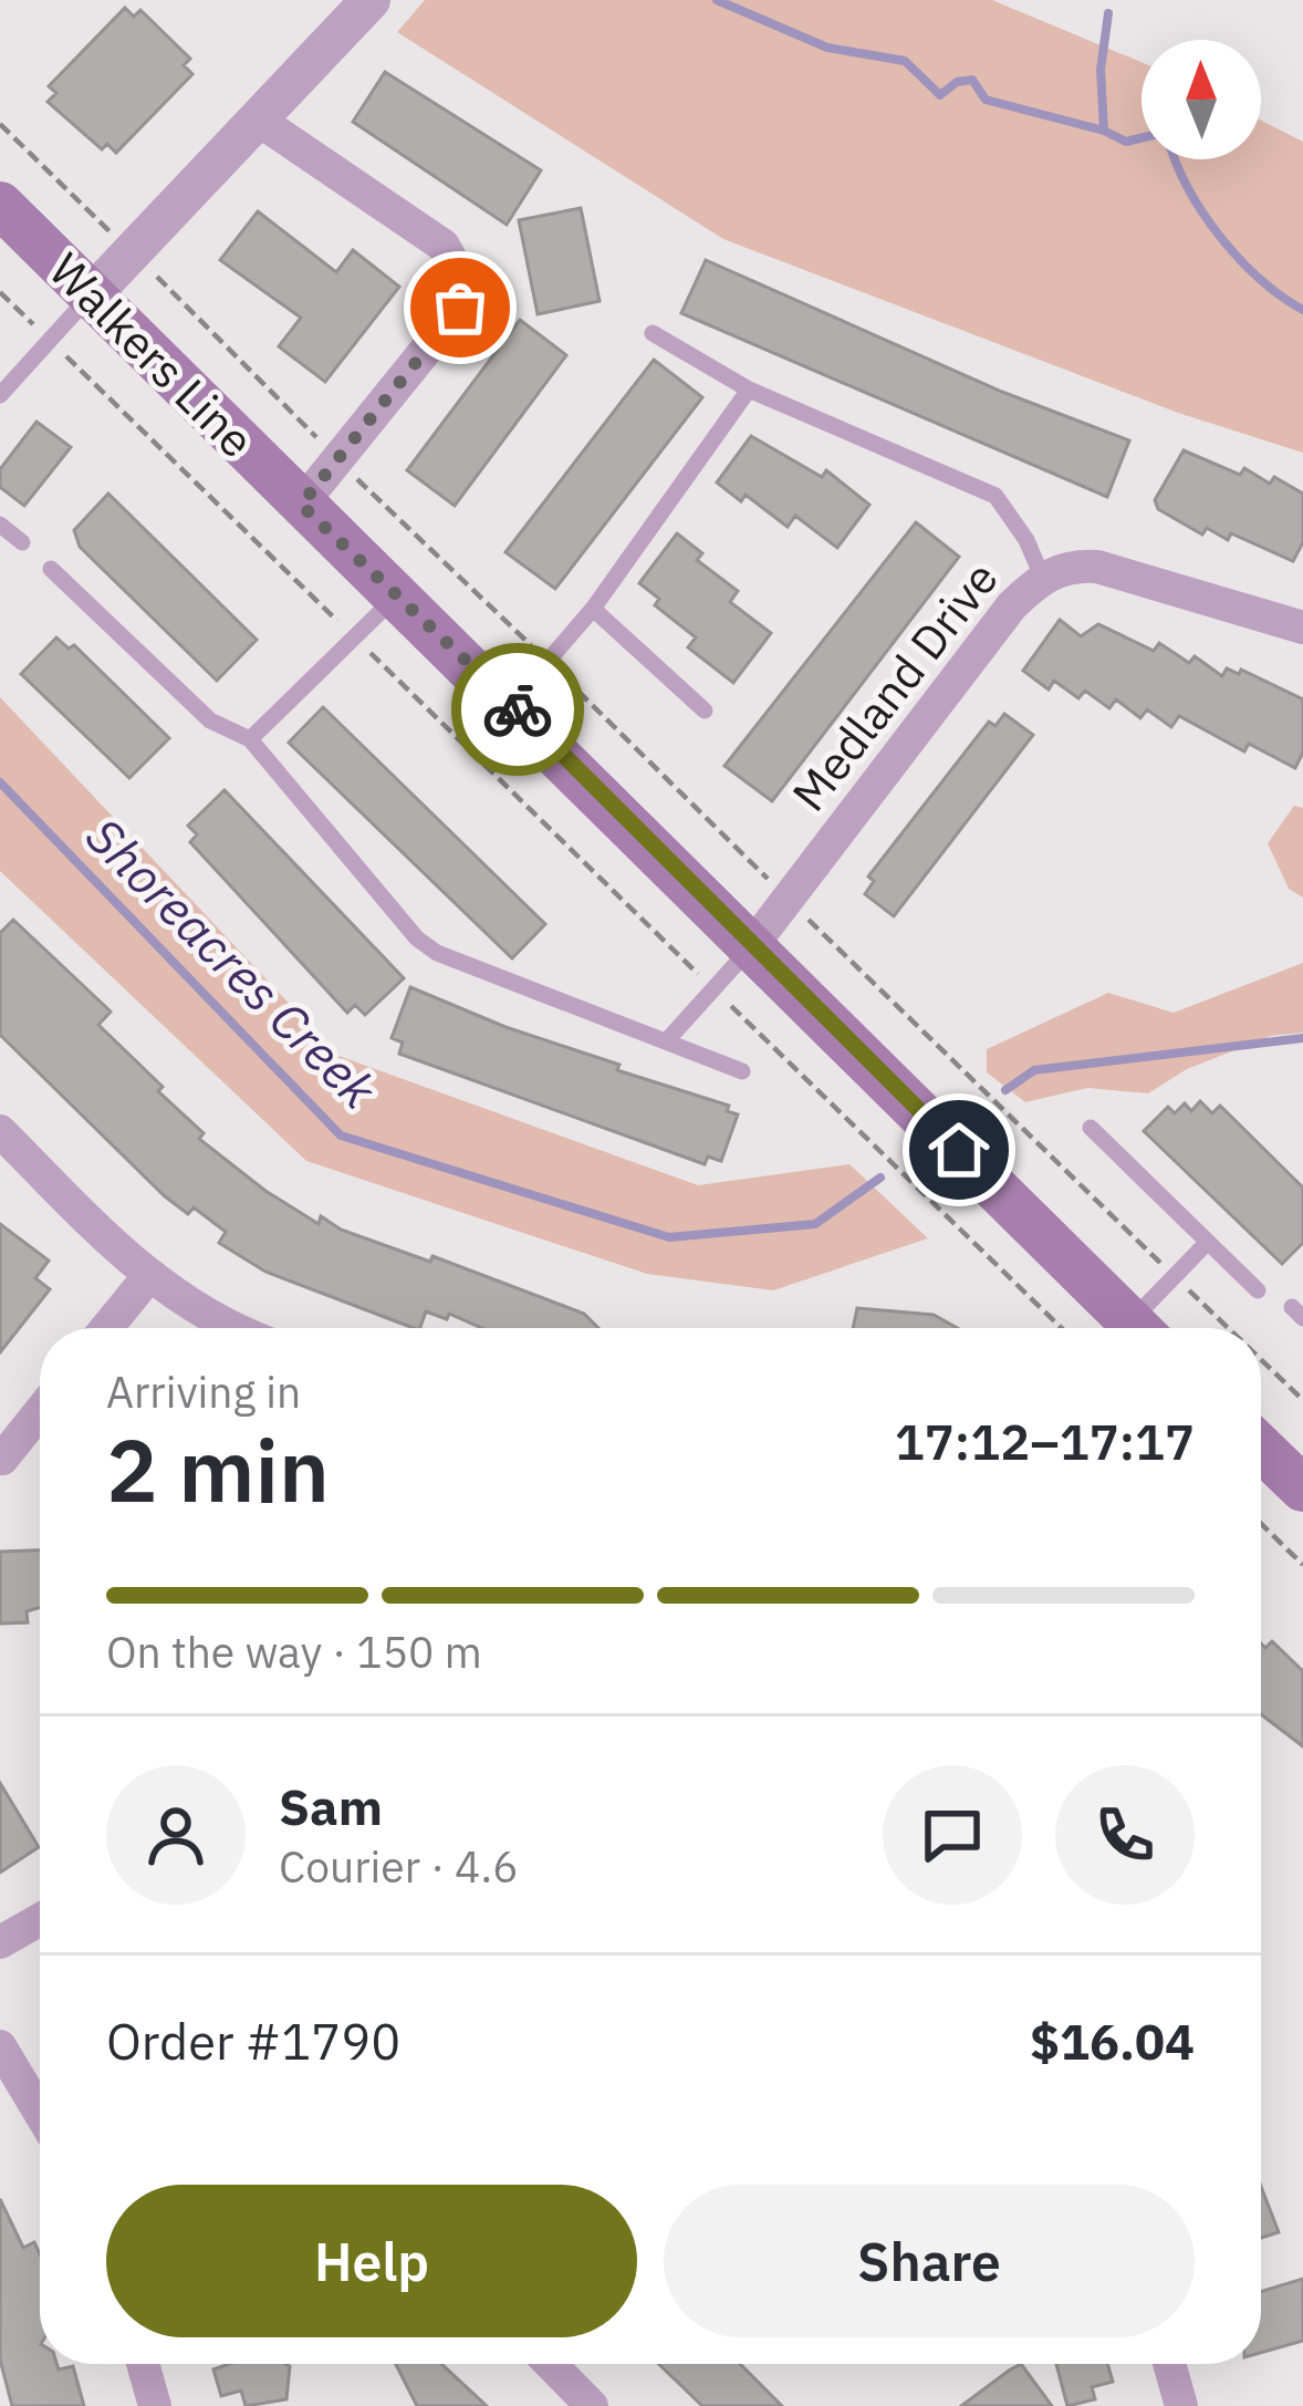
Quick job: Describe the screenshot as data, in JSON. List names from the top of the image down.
{
  "streets": {
    "main road": ["Walkers Line"],
    "street": ["Medland Drive"]
  },
  "crossings": [
    ["Walkers Line", "Medland Drive"]
  ],
  "water": ["Shoreacres Creek"],
  "north": "top",
  "page": {
    "heading": ["2 min", "Arriving in", "17:12–17:17"],
    "panel": [
      "Sam",
      "Courier · 4.6",
      "Order #1790",
      "$16.04"
    ],
    "bar": "On the way · 150 m",
    "buttons": ["Help", "Share"]
  }
}
